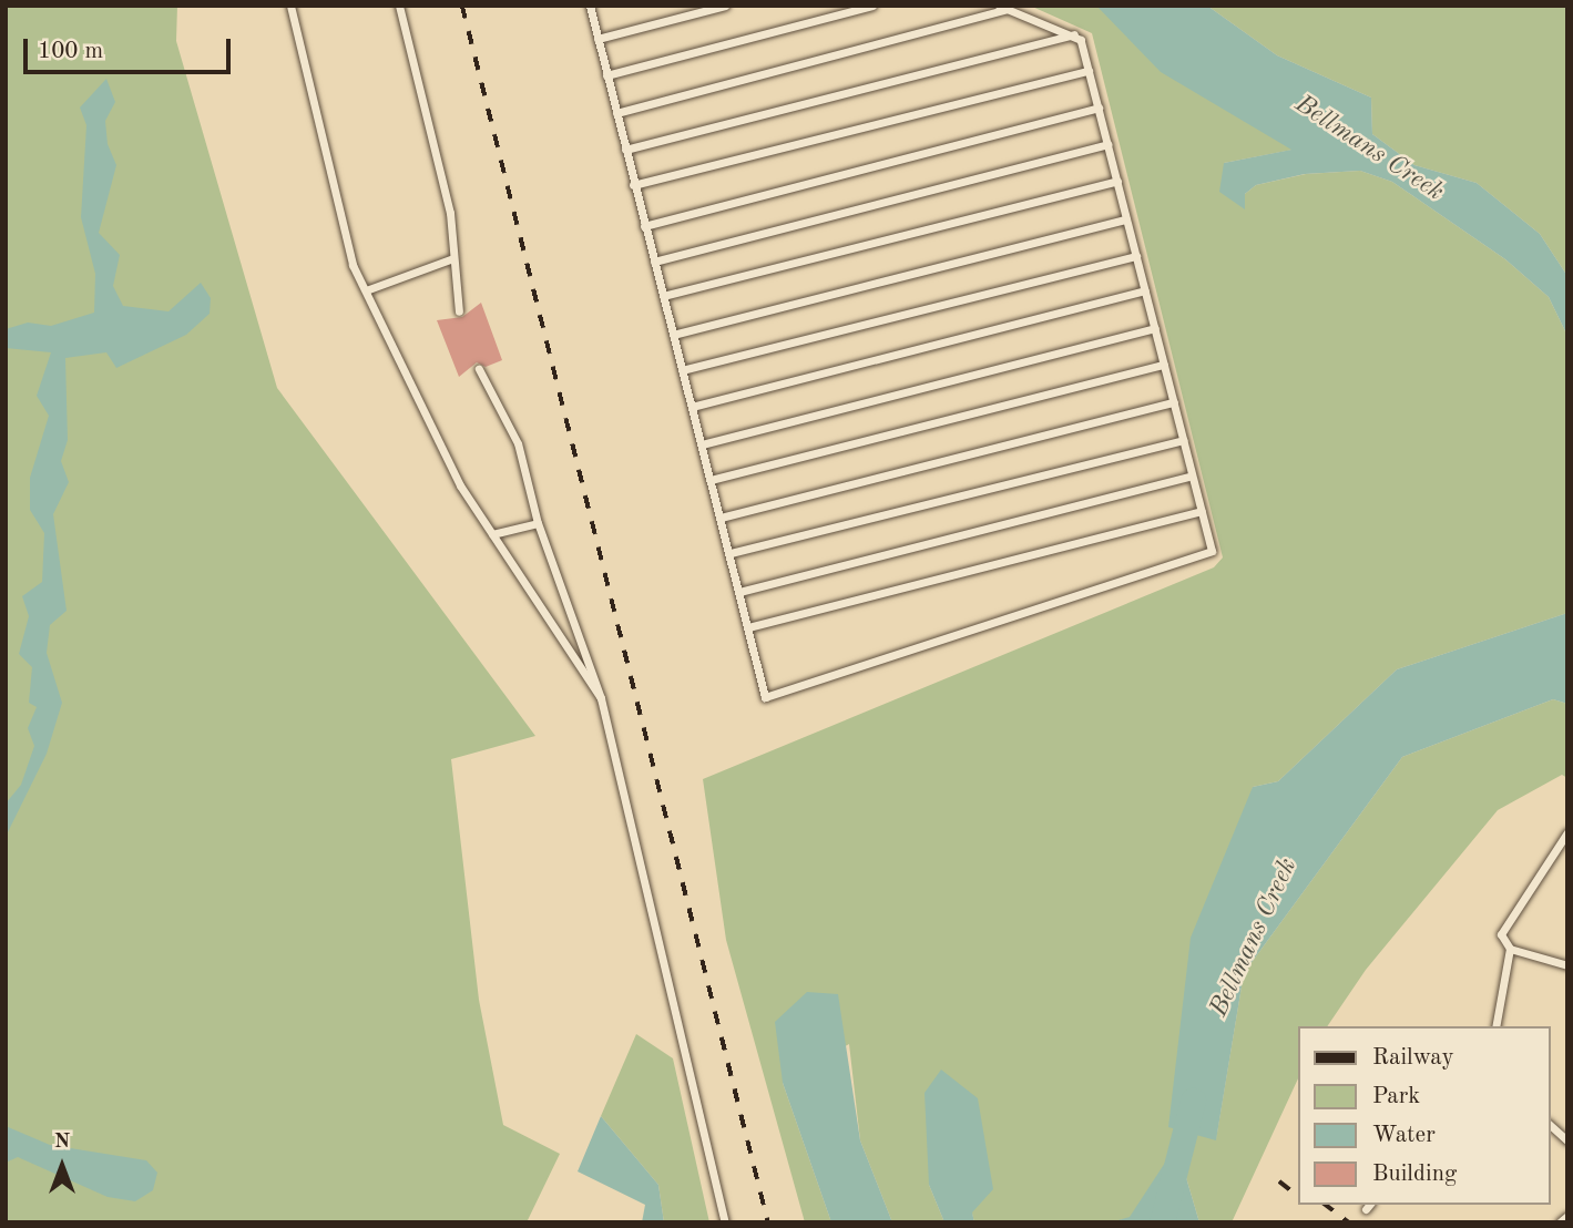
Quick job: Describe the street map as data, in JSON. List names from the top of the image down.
{
  "water": ["Bellmans Creek"],
  "legend": [
    "Railway",
    "Park",
    "Water",
    "Building"
  ],
  "scale_bar": "100 m",
  "north": "top"
}
